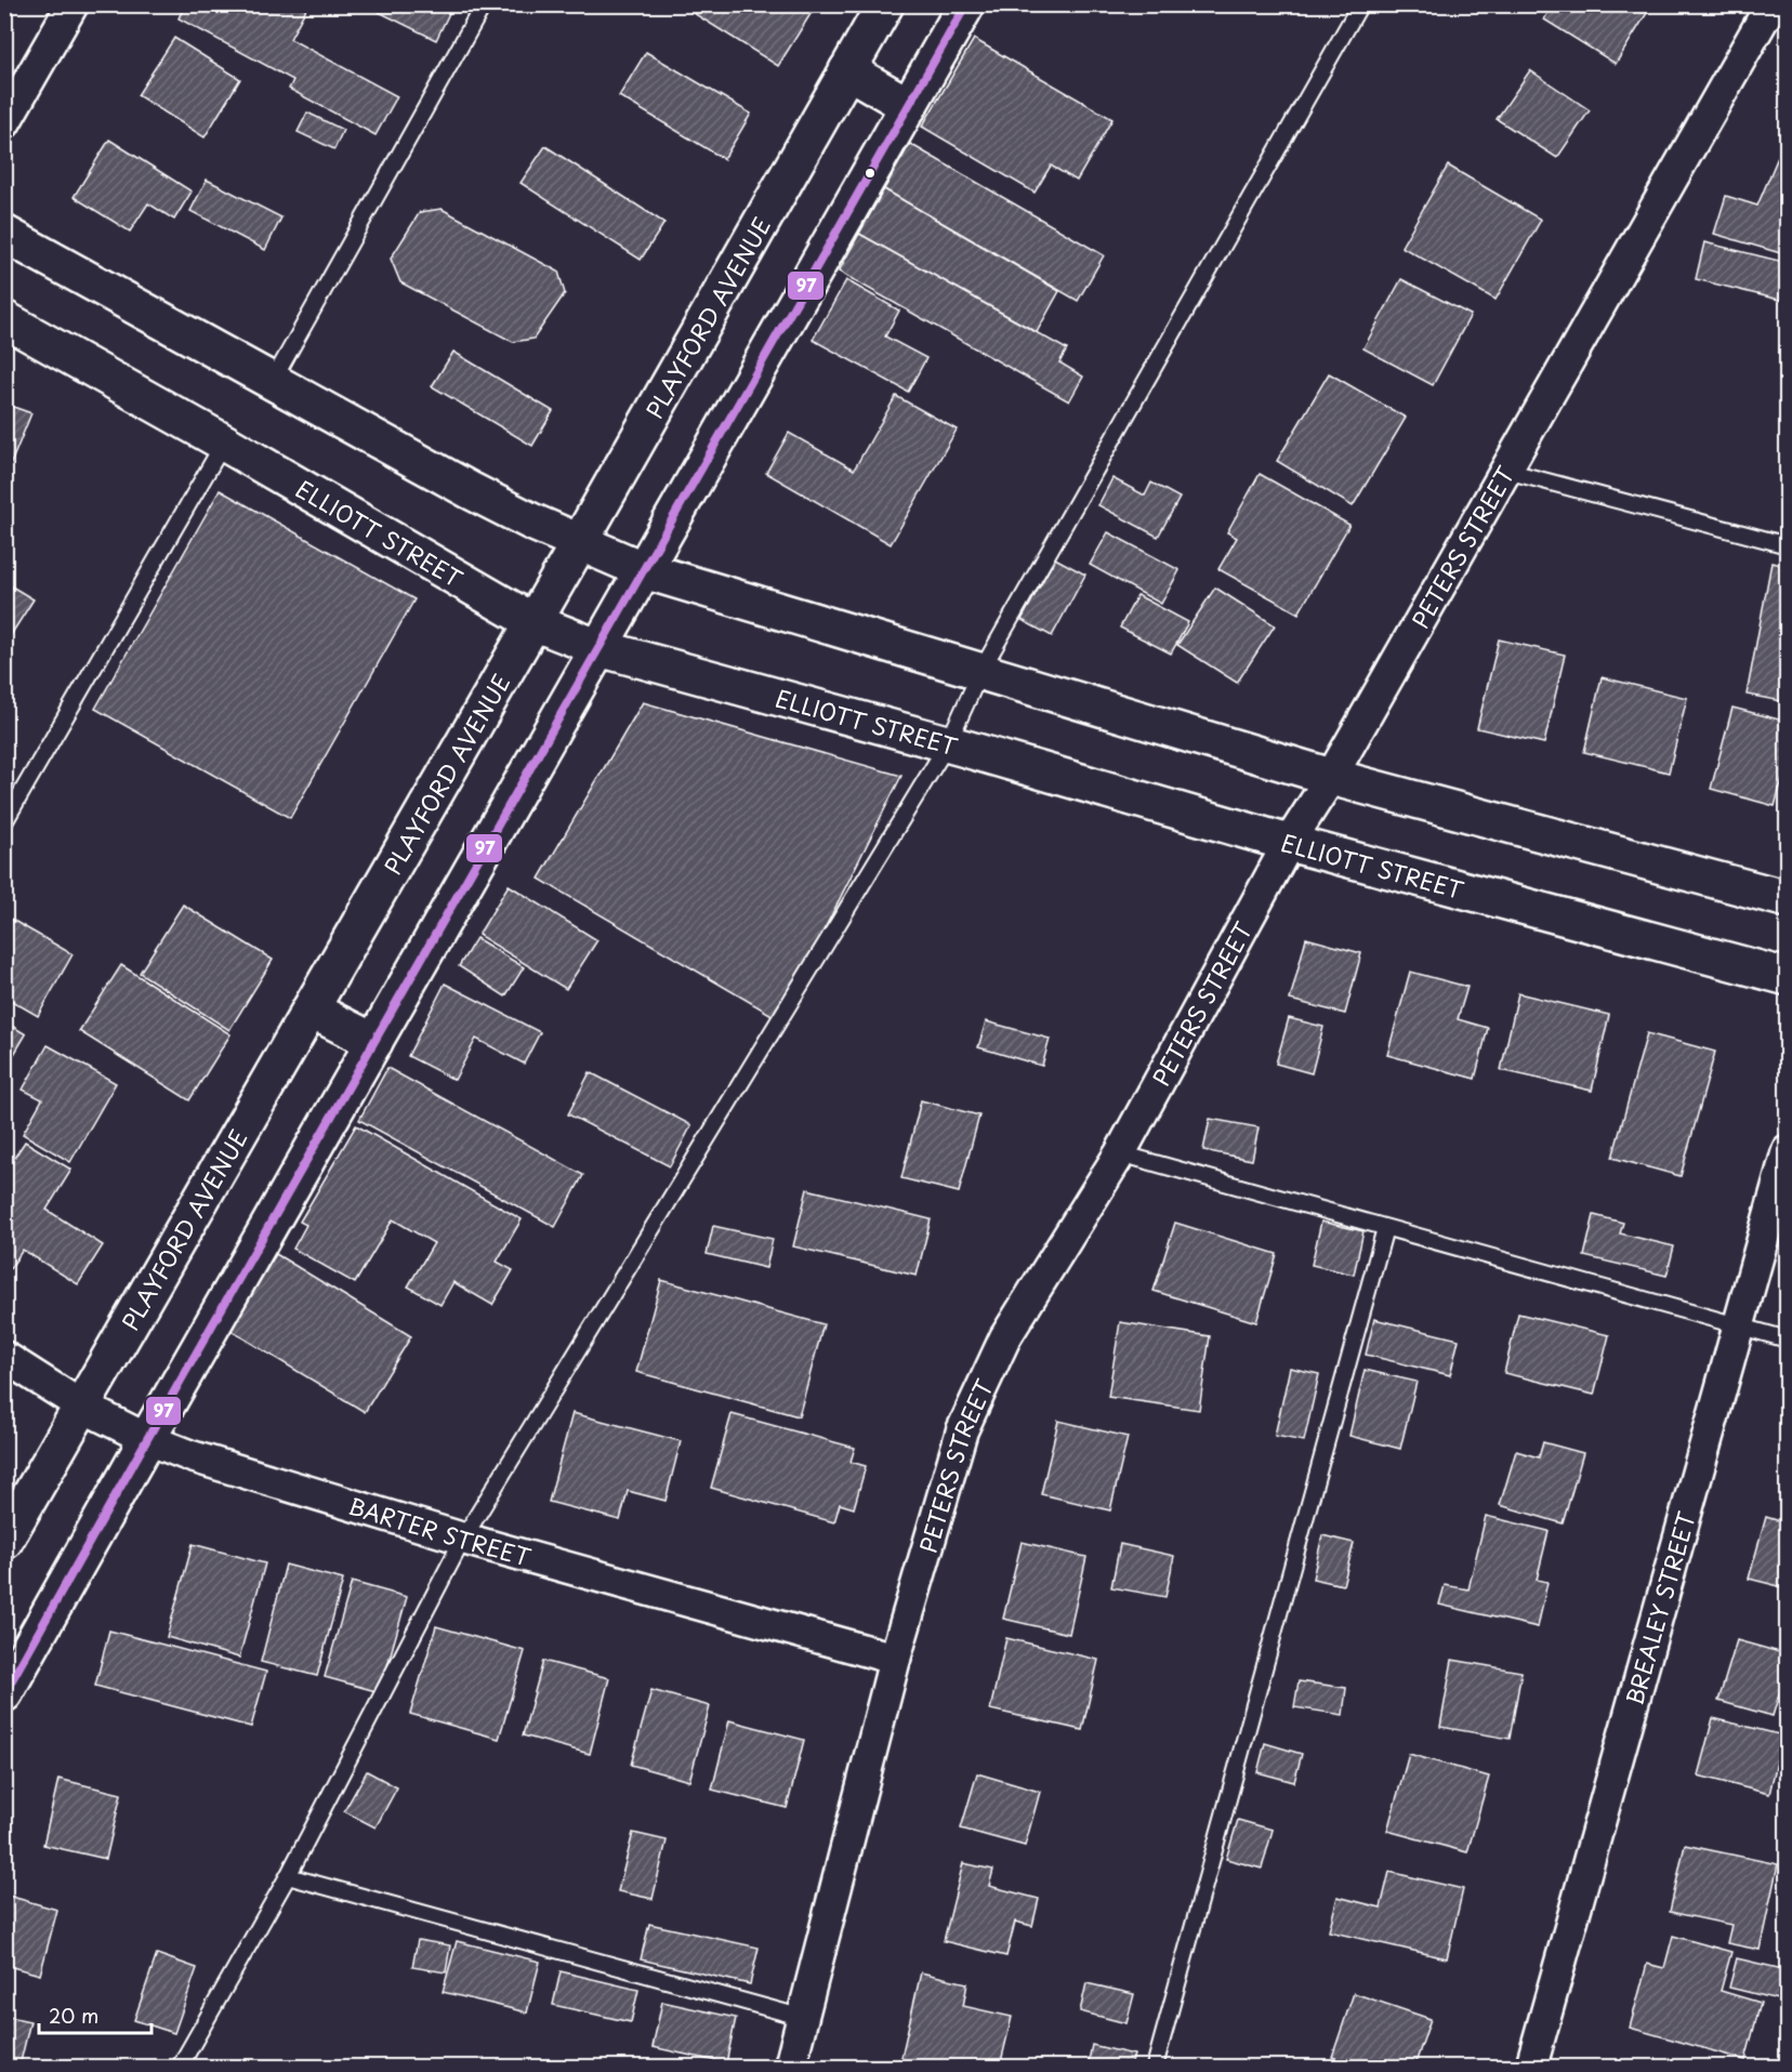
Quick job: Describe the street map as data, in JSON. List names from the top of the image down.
{
  "streets": {
    "main road": ["PLAYFORD AVENUE", "ELLIOTT STREET"],
    "street": ["PETERS STREET", "BARTER STREET", "BREALEY STREET"]
  },
  "crossings": [
    ["PLAYFORD AVENUE", "ELLIOTT STREET"],
    ["PLAYFORD AVENUE", "BARTER STREET"],
    ["ELLIOTT STREET", "PETERS STREET"],
    ["PETERS STREET", "BARTER STREET"]
  ],
  "lines": ["transit line 97"],
  "scale_bar": "20 m"
}
